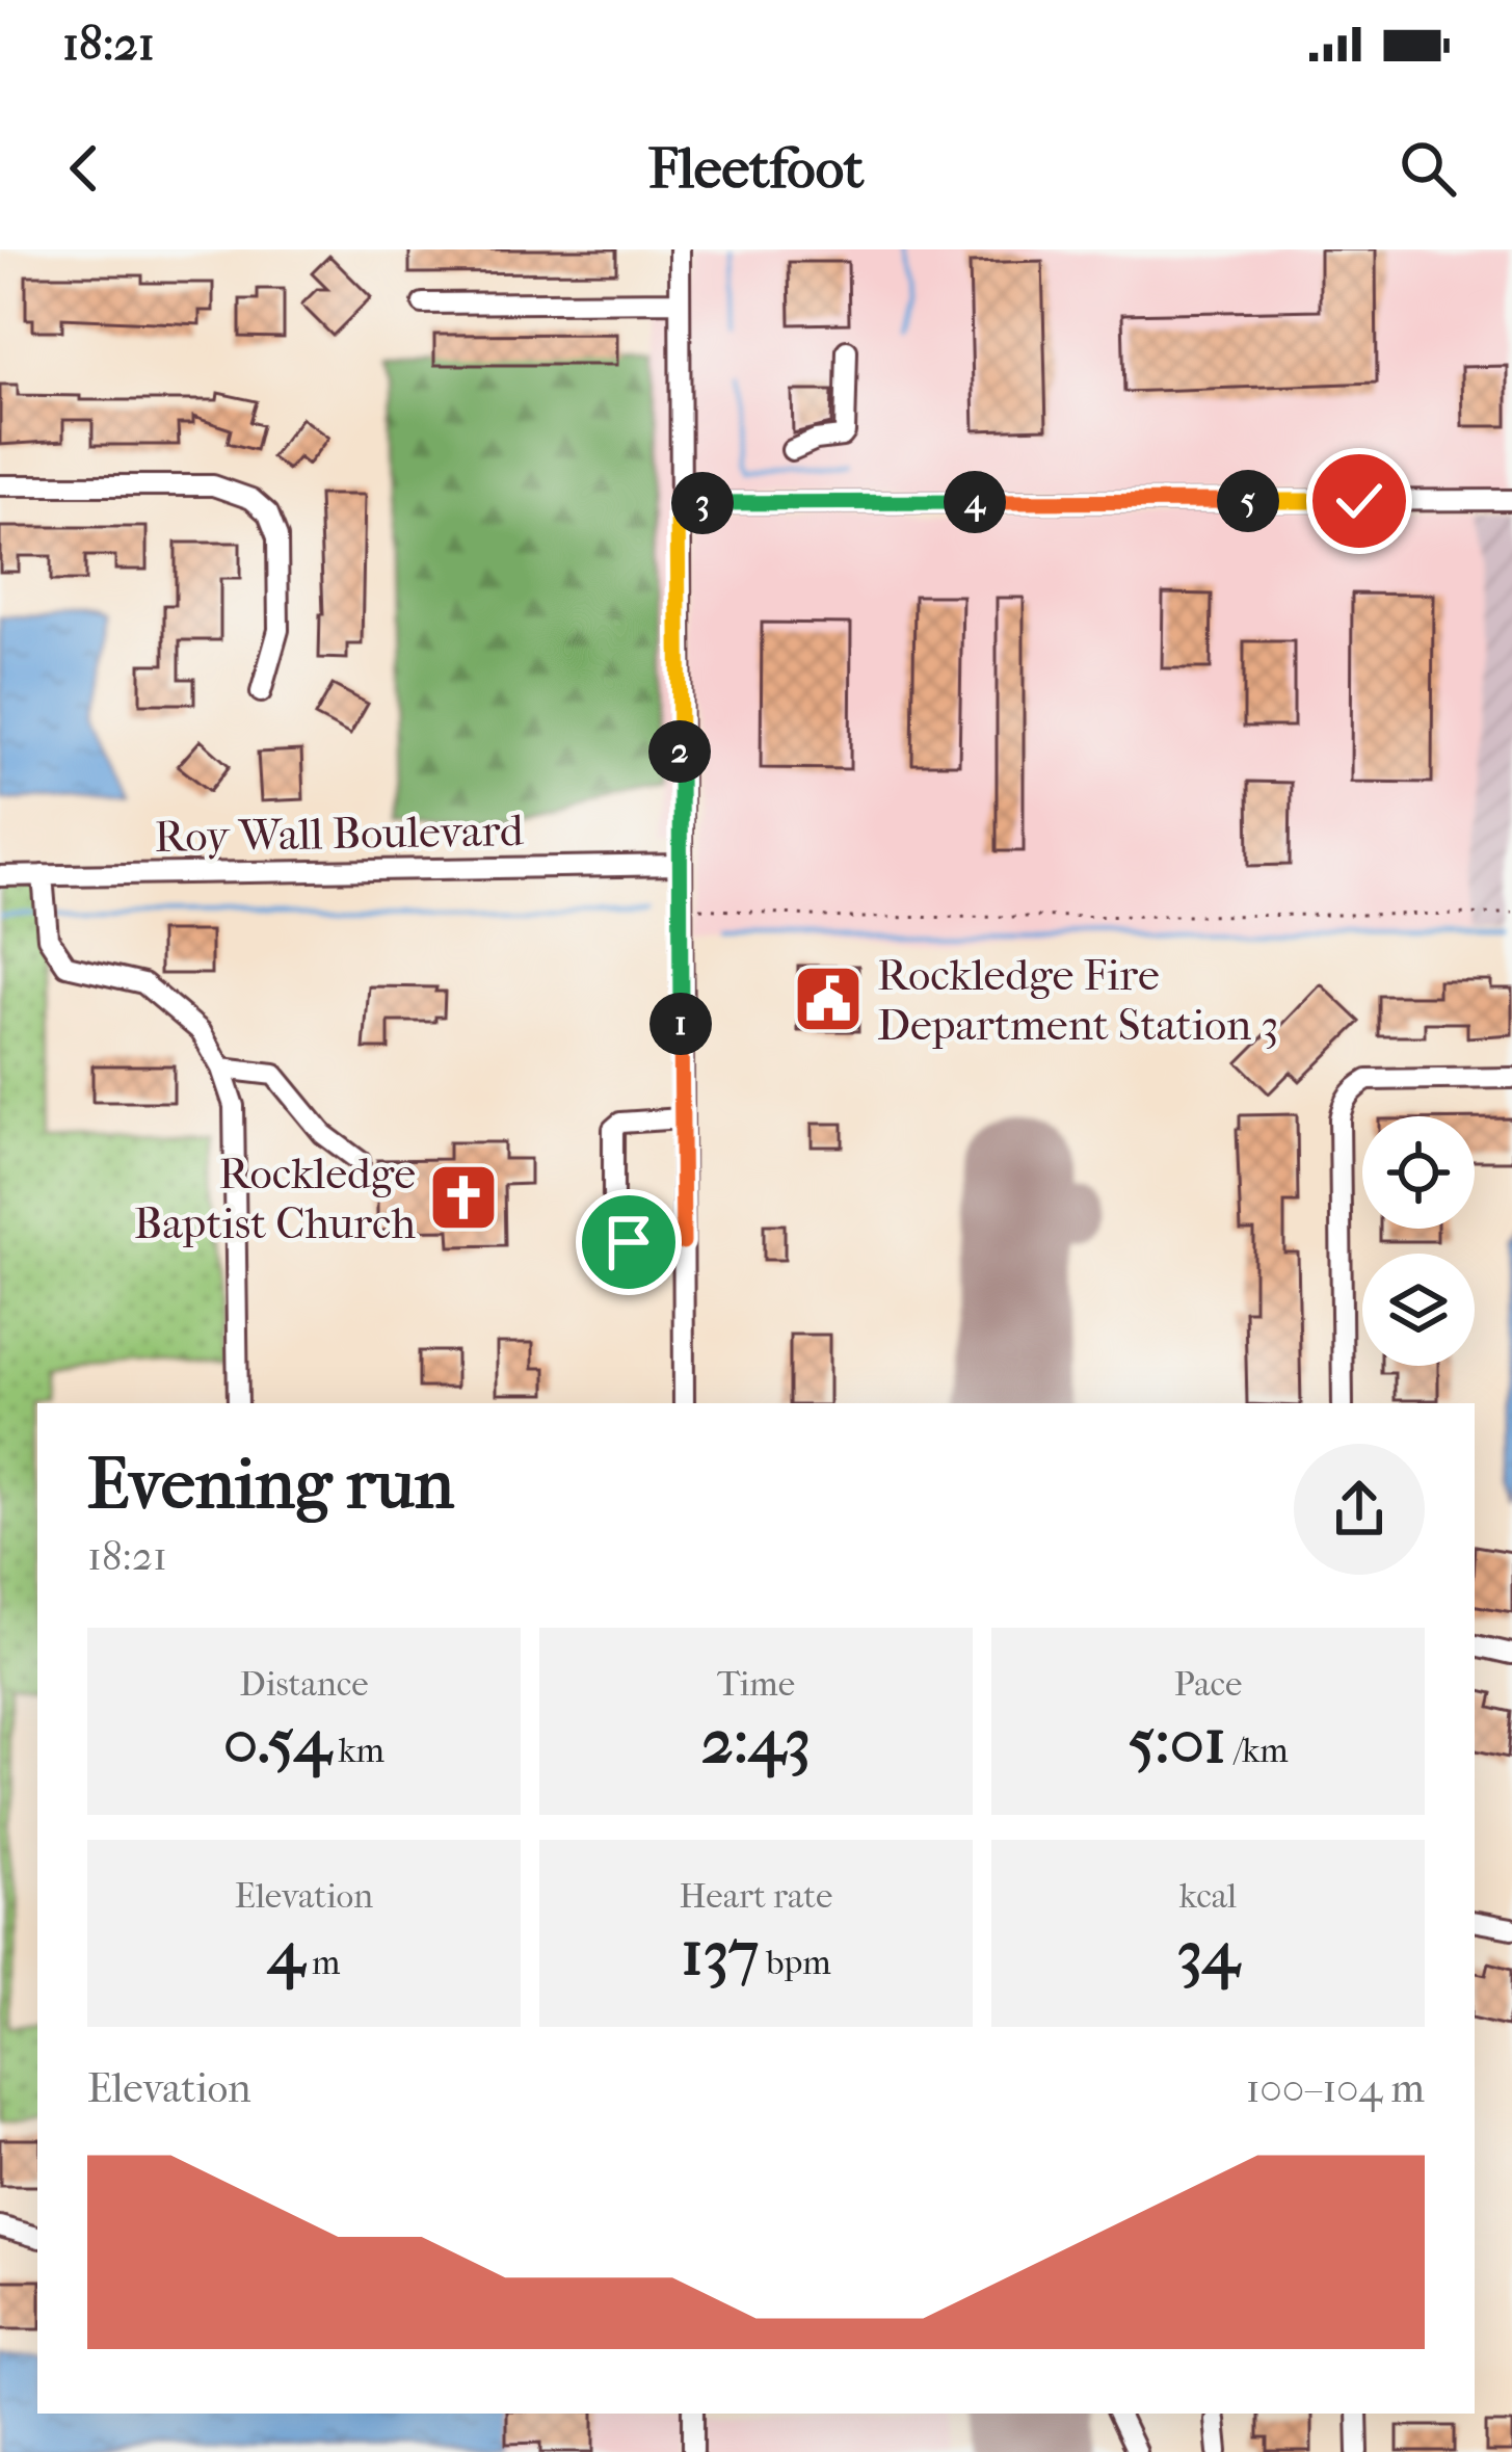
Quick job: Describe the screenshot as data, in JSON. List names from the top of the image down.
{
  "streets": {
    "street": ["Roy Wall Boulevard"]
  },
  "places": {
    "public building": ["Rockledge Fire Department Station 3"],
    "church": ["Rockledge Baptist Church"]
  },
  "page": {
    "status": "18:21",
    "header": "Fleetfoot",
    "pins": [
      "5",
      "4",
      "3",
      "2",
      "1"
    ],
    "heading": ["Evening run", "18:21"],
    "stats": [
      ["Distance", "0.54 km"],
      ["Time", "2:43"],
      ["Pace", "5:01 /km"],
      ["Elevation", "4 m"],
      ["Heart rate", "137 bpm"],
      ["kcal", "34"]
    ],
    "chart": ["Elevation", "100–104 m"]
  }
}
